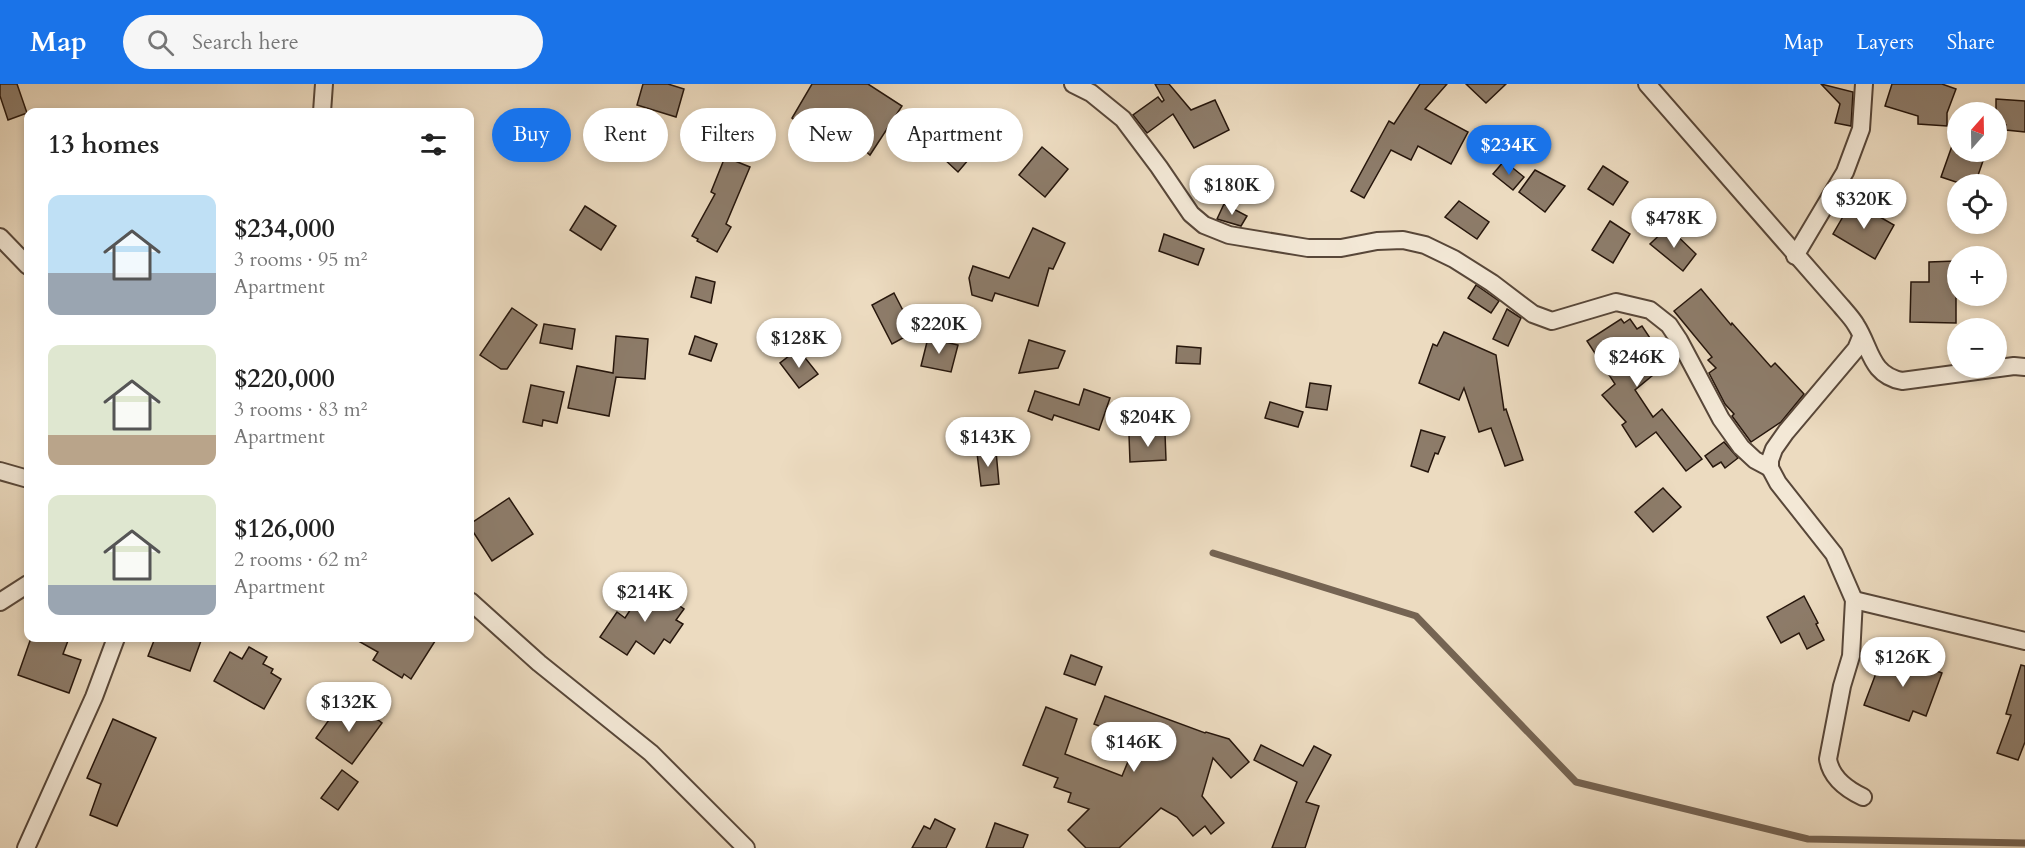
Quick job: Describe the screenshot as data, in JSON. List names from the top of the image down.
{
  "north": "top",
  "page": {
    "header": "Map",
    "search": "Search here",
    "nav": ["Map", "Layers", "Share"],
    "map_buttons": ["+", "−"],
    "chip": [
      "Buy",
      "Rent",
      "Filters",
      "New",
      "Apartment"
    ],
    "heading": "13 homes",
    "price": [
      "$234K",
      "$180K",
      "$320K",
      "$478K",
      "$220K",
      "$128K",
      "$246K",
      "$204K",
      "$143K",
      "$214K",
      "$126K",
      "$132K",
      "$146K"
    ],
    "list": [
      {
        "name": "$234,000",
        "note": "3 rooms · 95 m² · Apartment"
      },
      {
        "name": "$220,000",
        "note": "3 rooms · 83 m² · Apartment"
      },
      {
        "name": "$126,000",
        "note": "2 rooms · 62 m² · Apartment"
      }
    ]
  }
}
